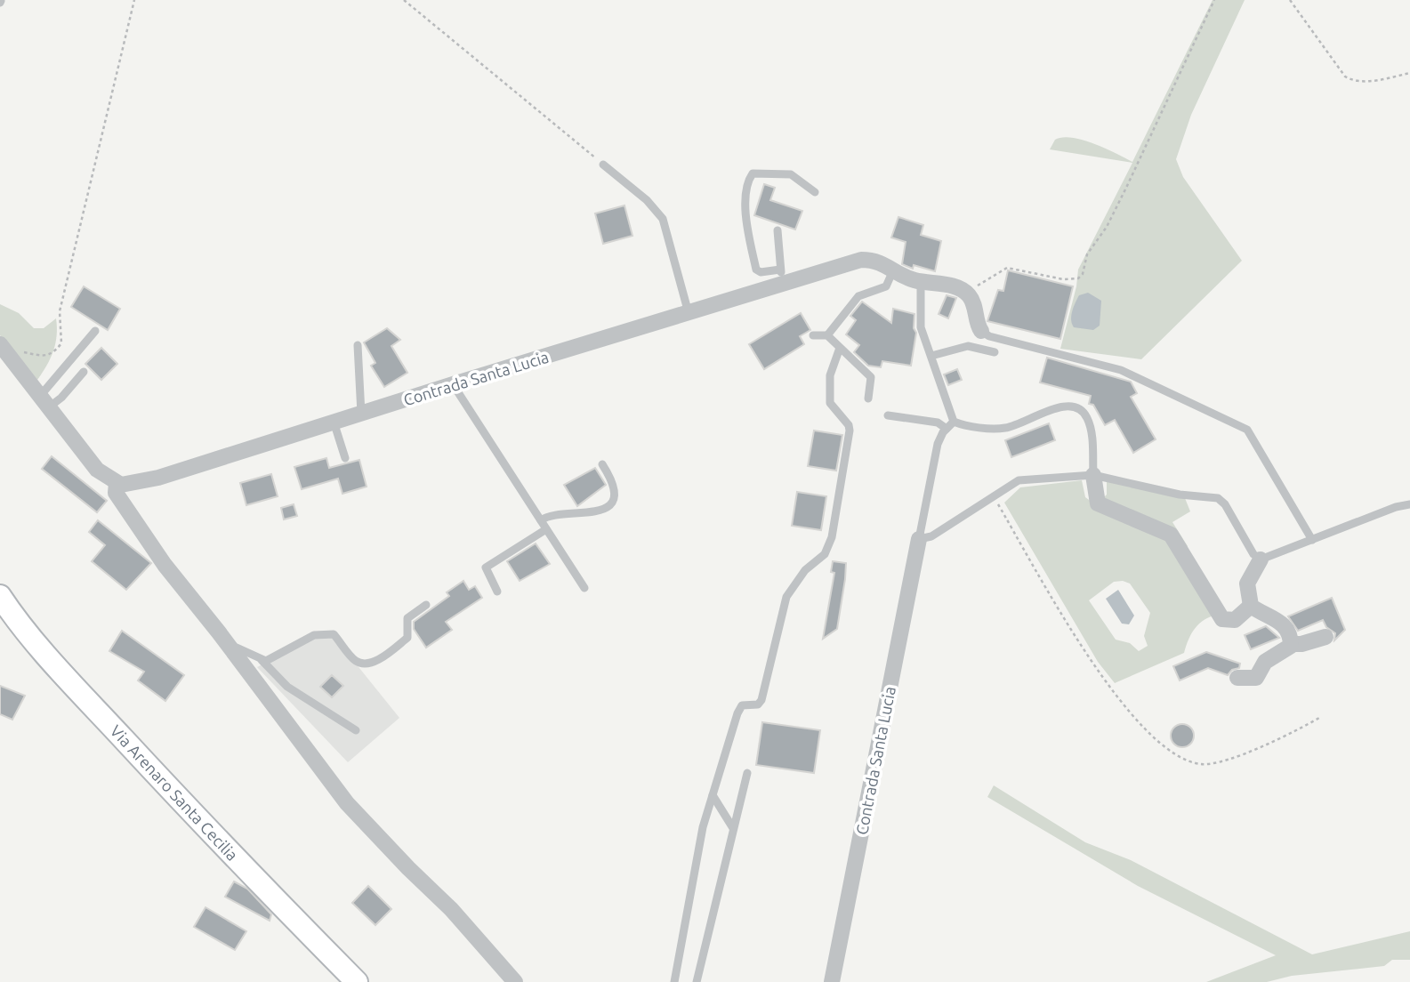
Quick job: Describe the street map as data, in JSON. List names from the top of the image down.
{
  "streets": {
    "street": ["Contrada Santa Lucia", "Via Arenaro Santa Cecilia"]
  }
}
